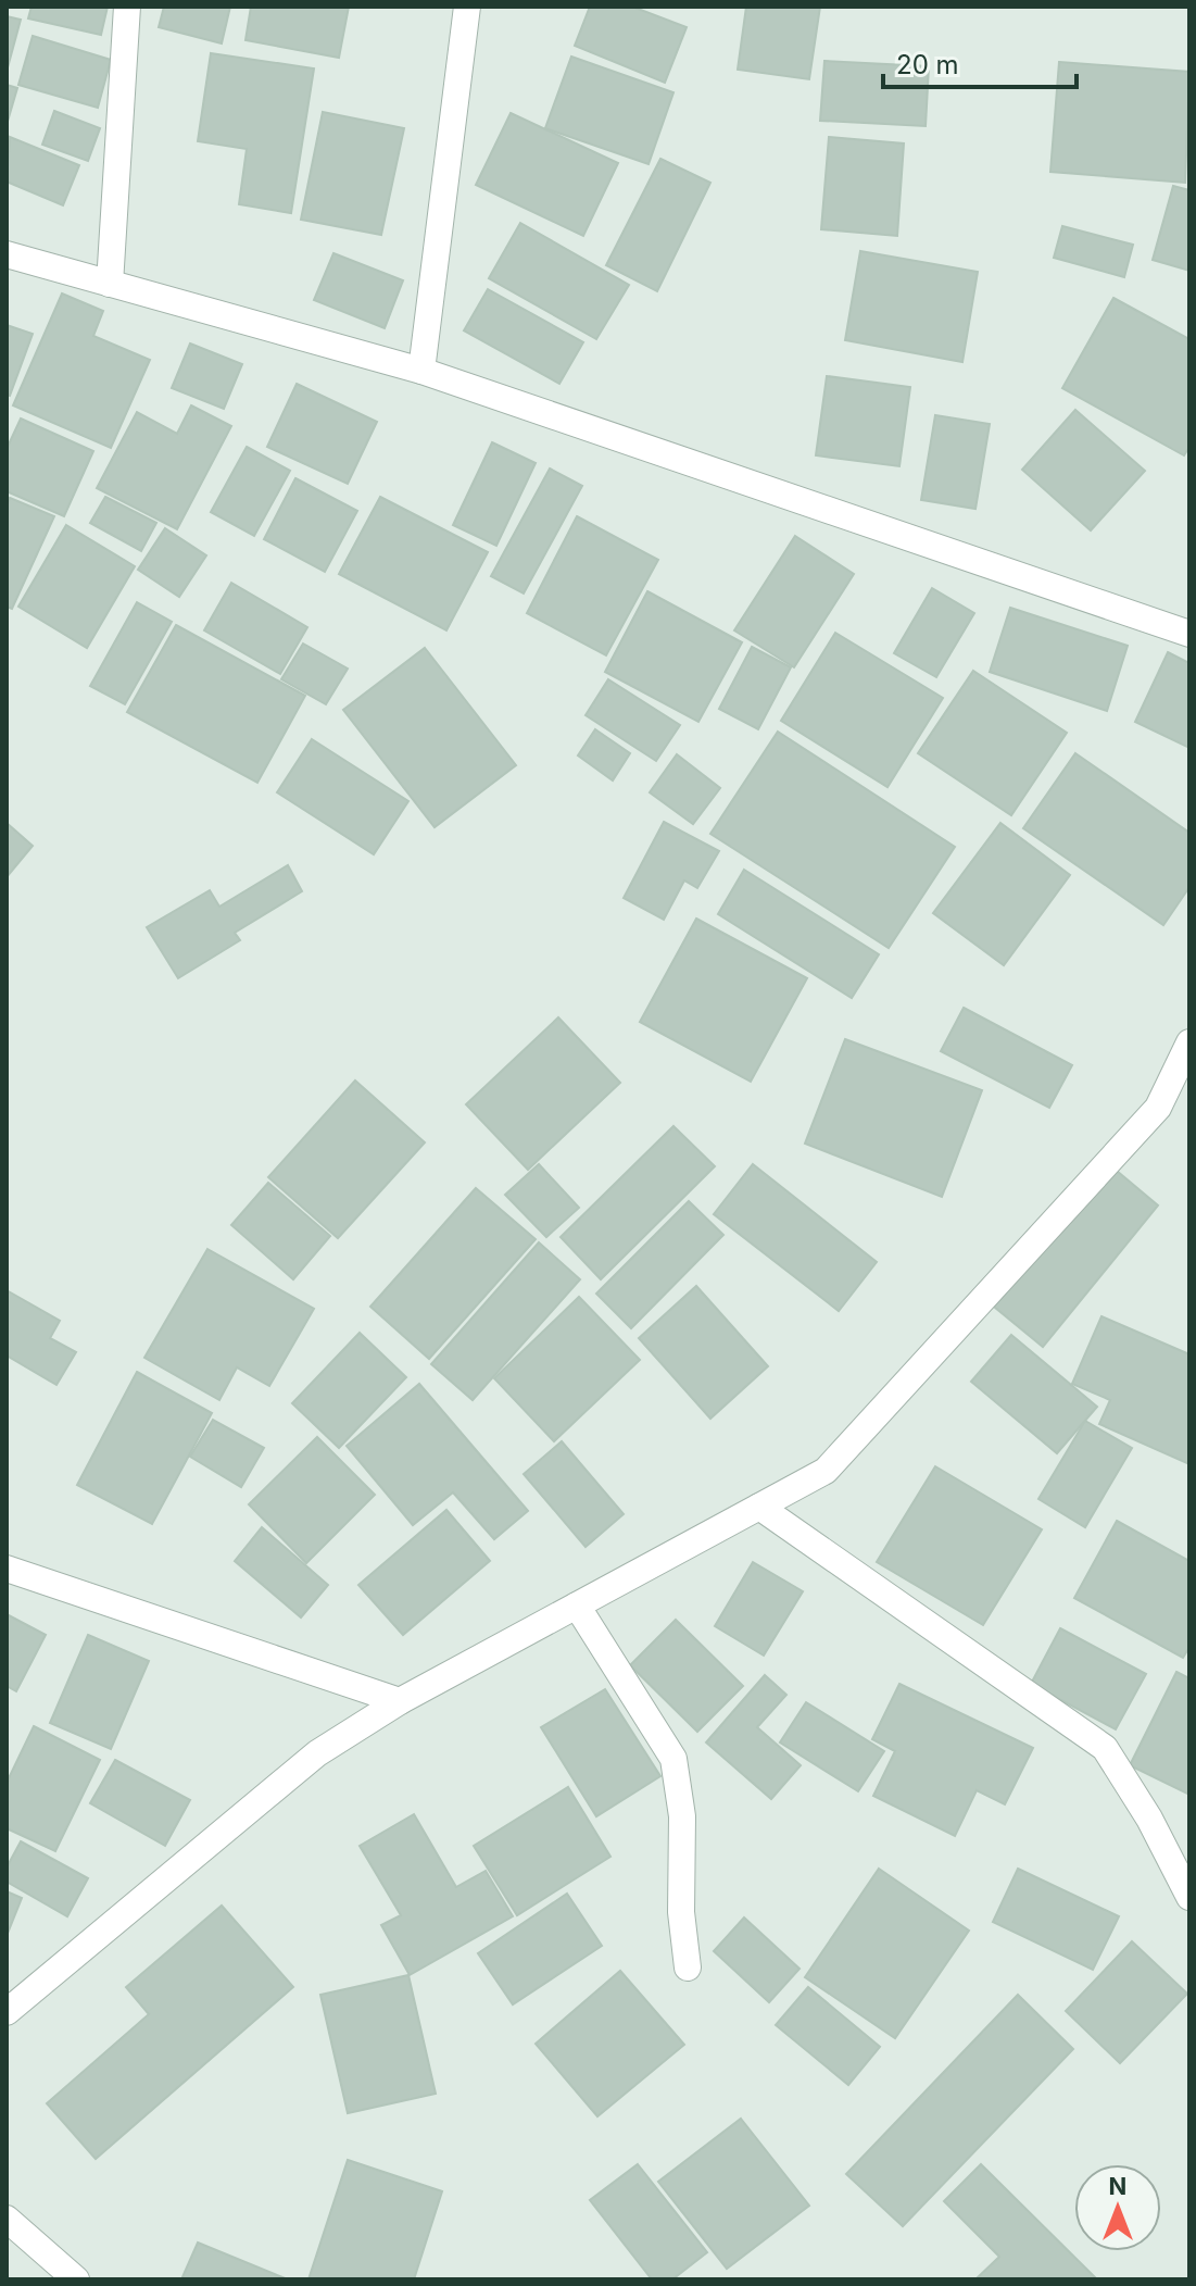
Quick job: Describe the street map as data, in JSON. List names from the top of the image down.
{
  "scale_bar": "20 m",
  "north": "top"
}
